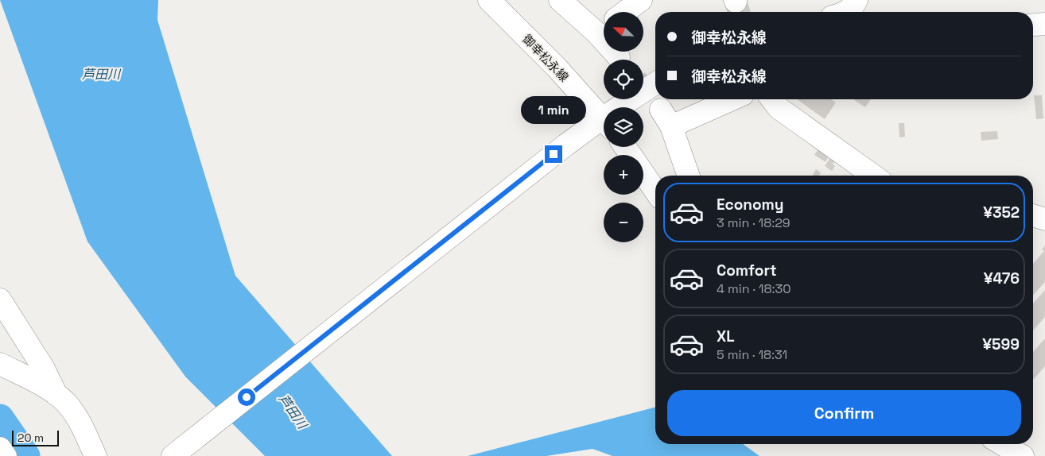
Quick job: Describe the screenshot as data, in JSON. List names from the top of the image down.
{
  "streets": {
    "street": ["御幸松永線"]
  },
  "water": ["芦田川"],
  "scale_bar": "20 m",
  "north": "top left",
  "page": {
    "map_buttons": ["+", "−"],
    "banner": ["御幸松永線", "御幸松永線"],
    "bubble": "1 min",
    "list": [
      {
        "name": "Economy",
        "note": "3 min · 18:29",
        "value": "¥352"
      },
      {
        "name": "Comfort",
        "note": "4 min · 18:30",
        "value": "¥476"
      },
      {
        "name": "XL",
        "note": "5 min · 18:31",
        "value": "¥599"
      }
    ],
    "buttons": "Confirm",
    "scale": "20 m"
  }
}
